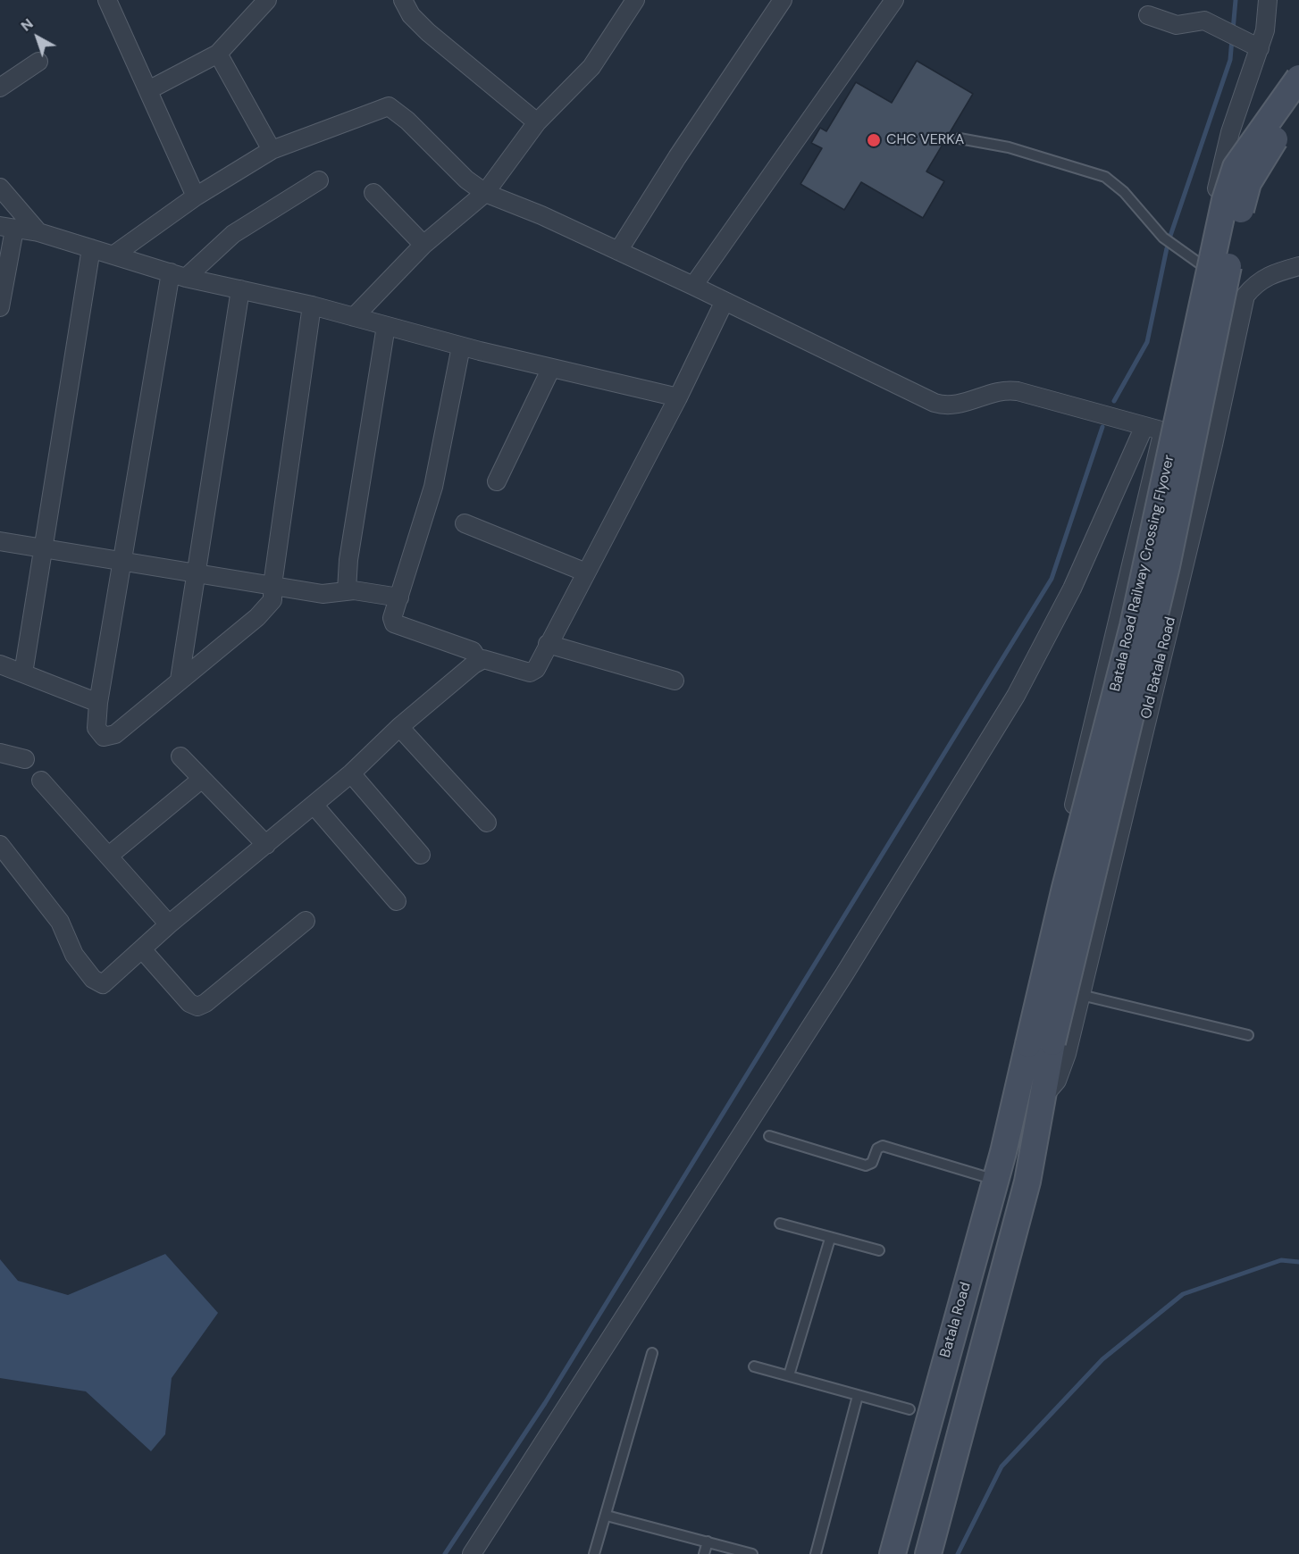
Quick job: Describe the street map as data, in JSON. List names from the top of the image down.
{
  "streets": {
    "main road": ["Batala Road Railway Crossing Flyover", "Batala Road"],
    "street": ["Old Batala Road"]
  },
  "crossings": [
    ["Batala Road Railway Crossing Flyover", "Old Batala Road"],
    ["Batala Road Railway Crossing Flyover", "Batala Road"]
  ],
  "places": ["CHC VERKA"],
  "north": "top left"
}
